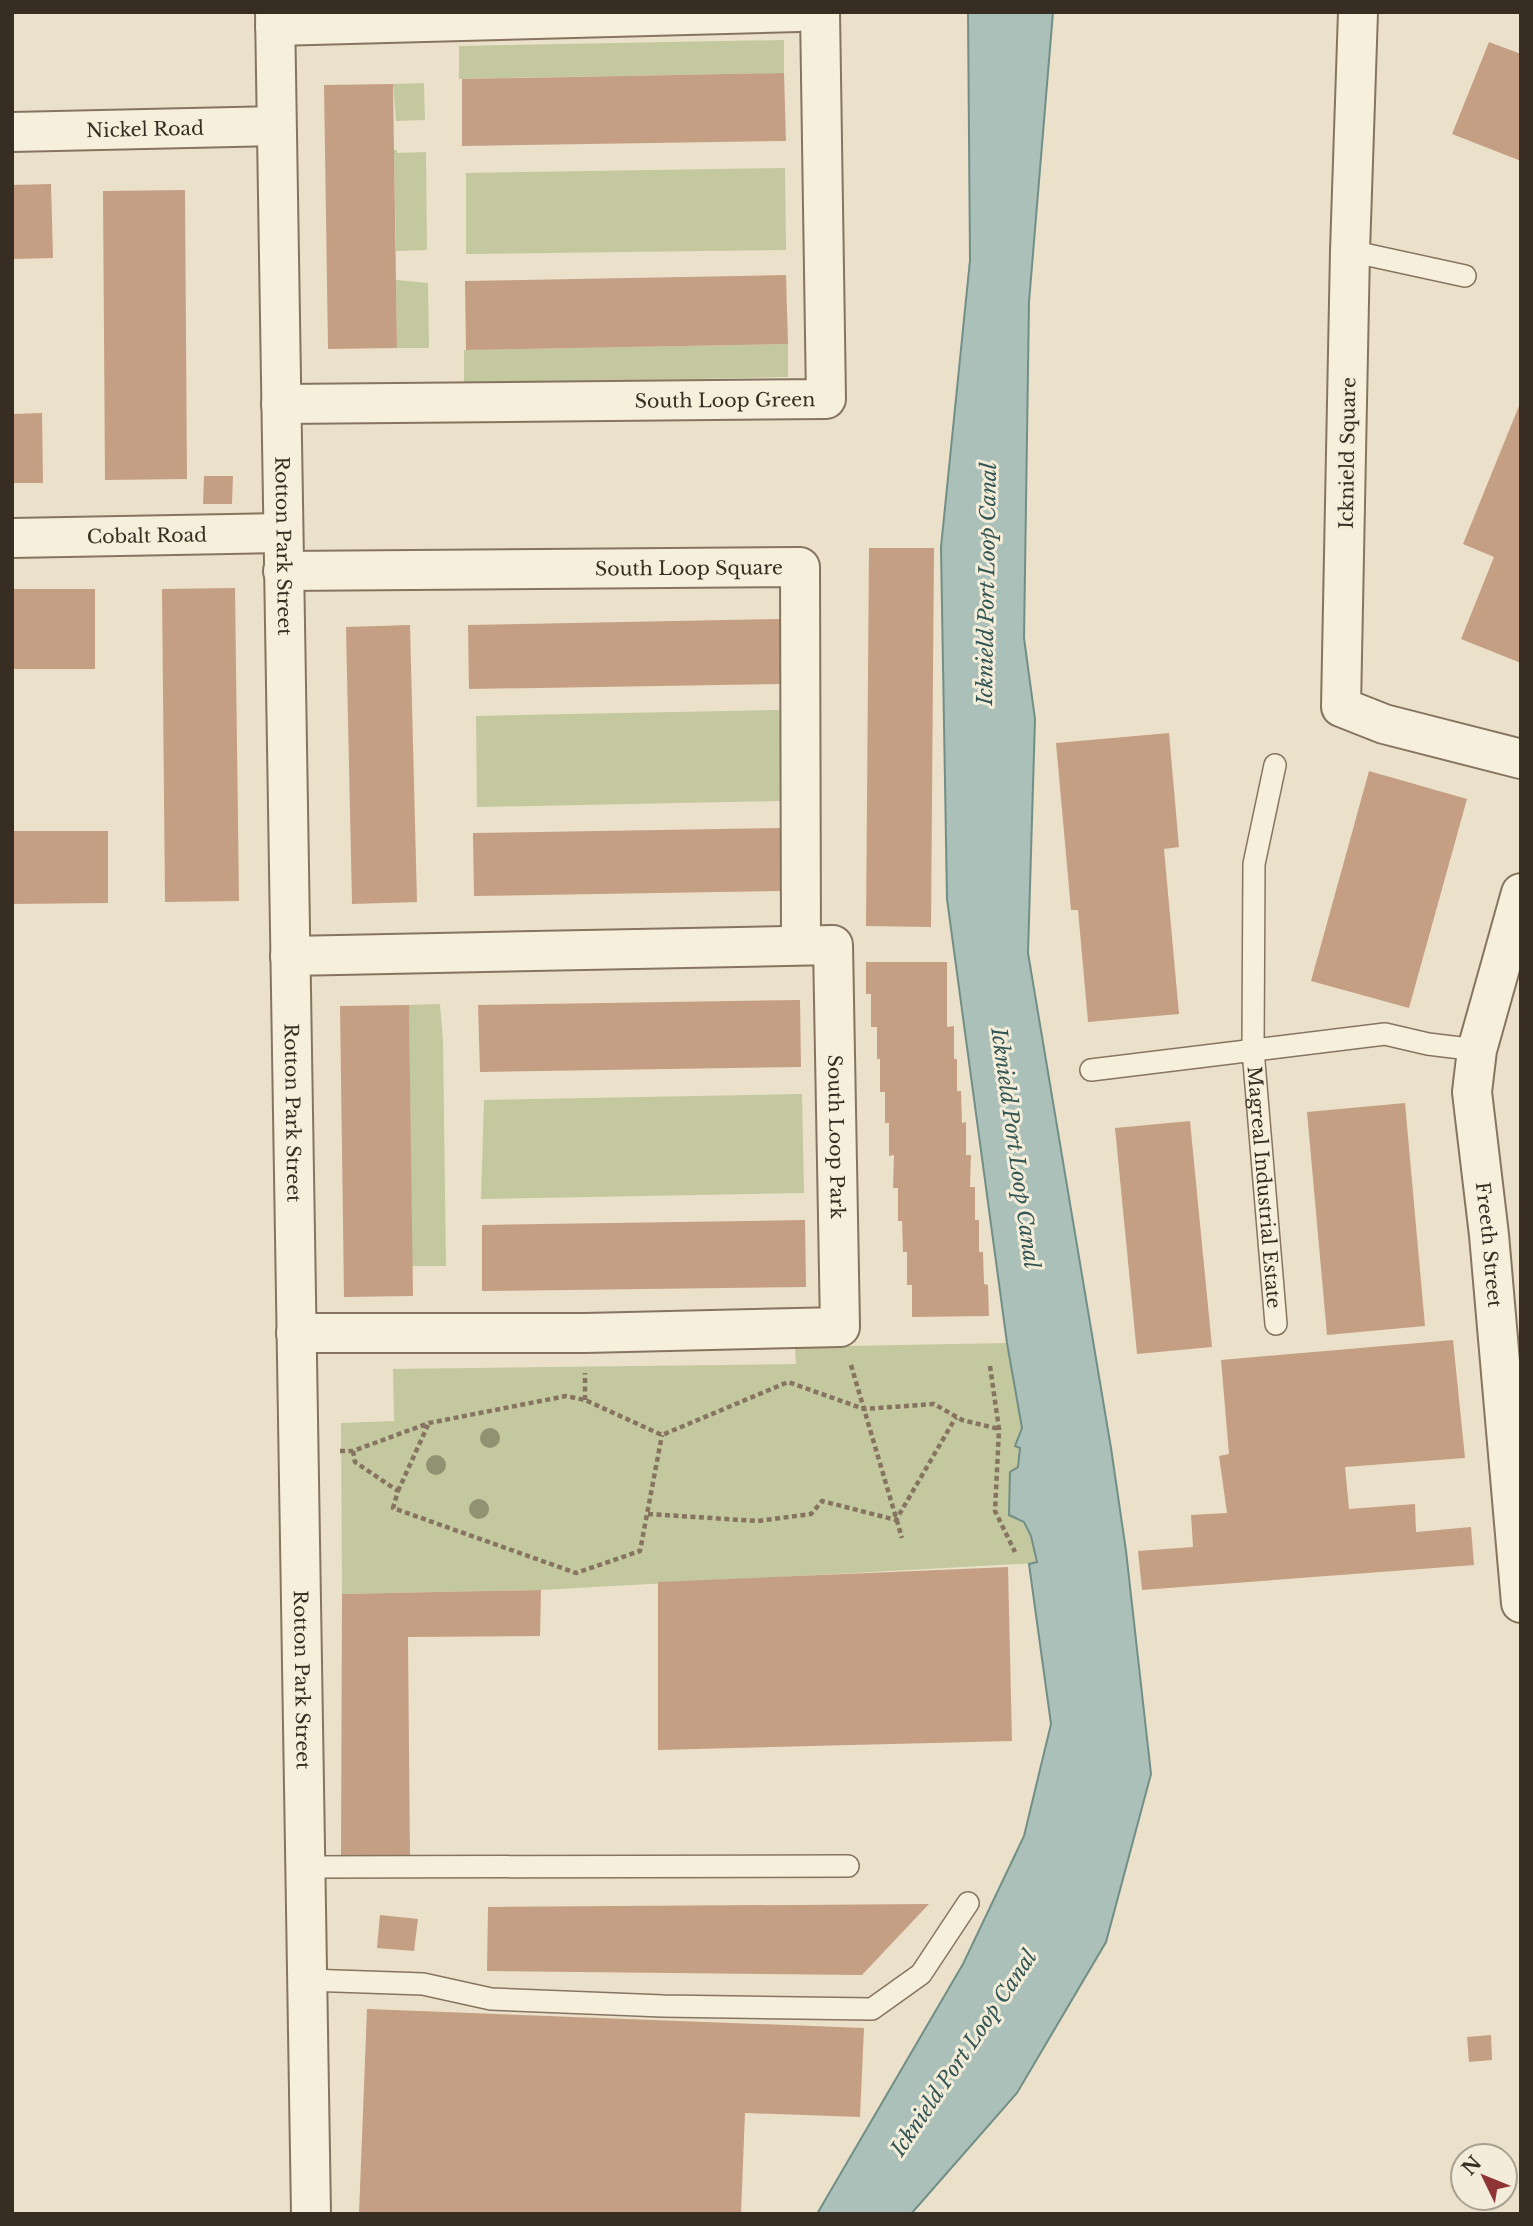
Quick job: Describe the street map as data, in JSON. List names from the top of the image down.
{
  "streets": {
    "street": [
      "Nickel Road",
      "South Loop Green",
      "Icknield Square",
      "Cobalt Road",
      "Rotton Park Street",
      "South Loop Square",
      "South Loop Park",
      "Freeth Street"
    ],
    "lane": ["Magreal Industrial Estate"]
  },
  "crossings": [
    ["Nickel Road", "Rotton Park Street"],
    ["South Loop Green", "Rotton Park Street"],
    ["Cobalt Road", "Rotton Park Street"],
    ["Rotton Park Street", "South Loop Square"],
    ["Rotton Park Street", "South Loop Park"],
    ["South Loop Square", "South Loop Park"],
    ["Magreal Industrial Estate", "Freeth Street"]
  ],
  "water": ["Icknield Port Loop Canal"],
  "north": "top left"
}
